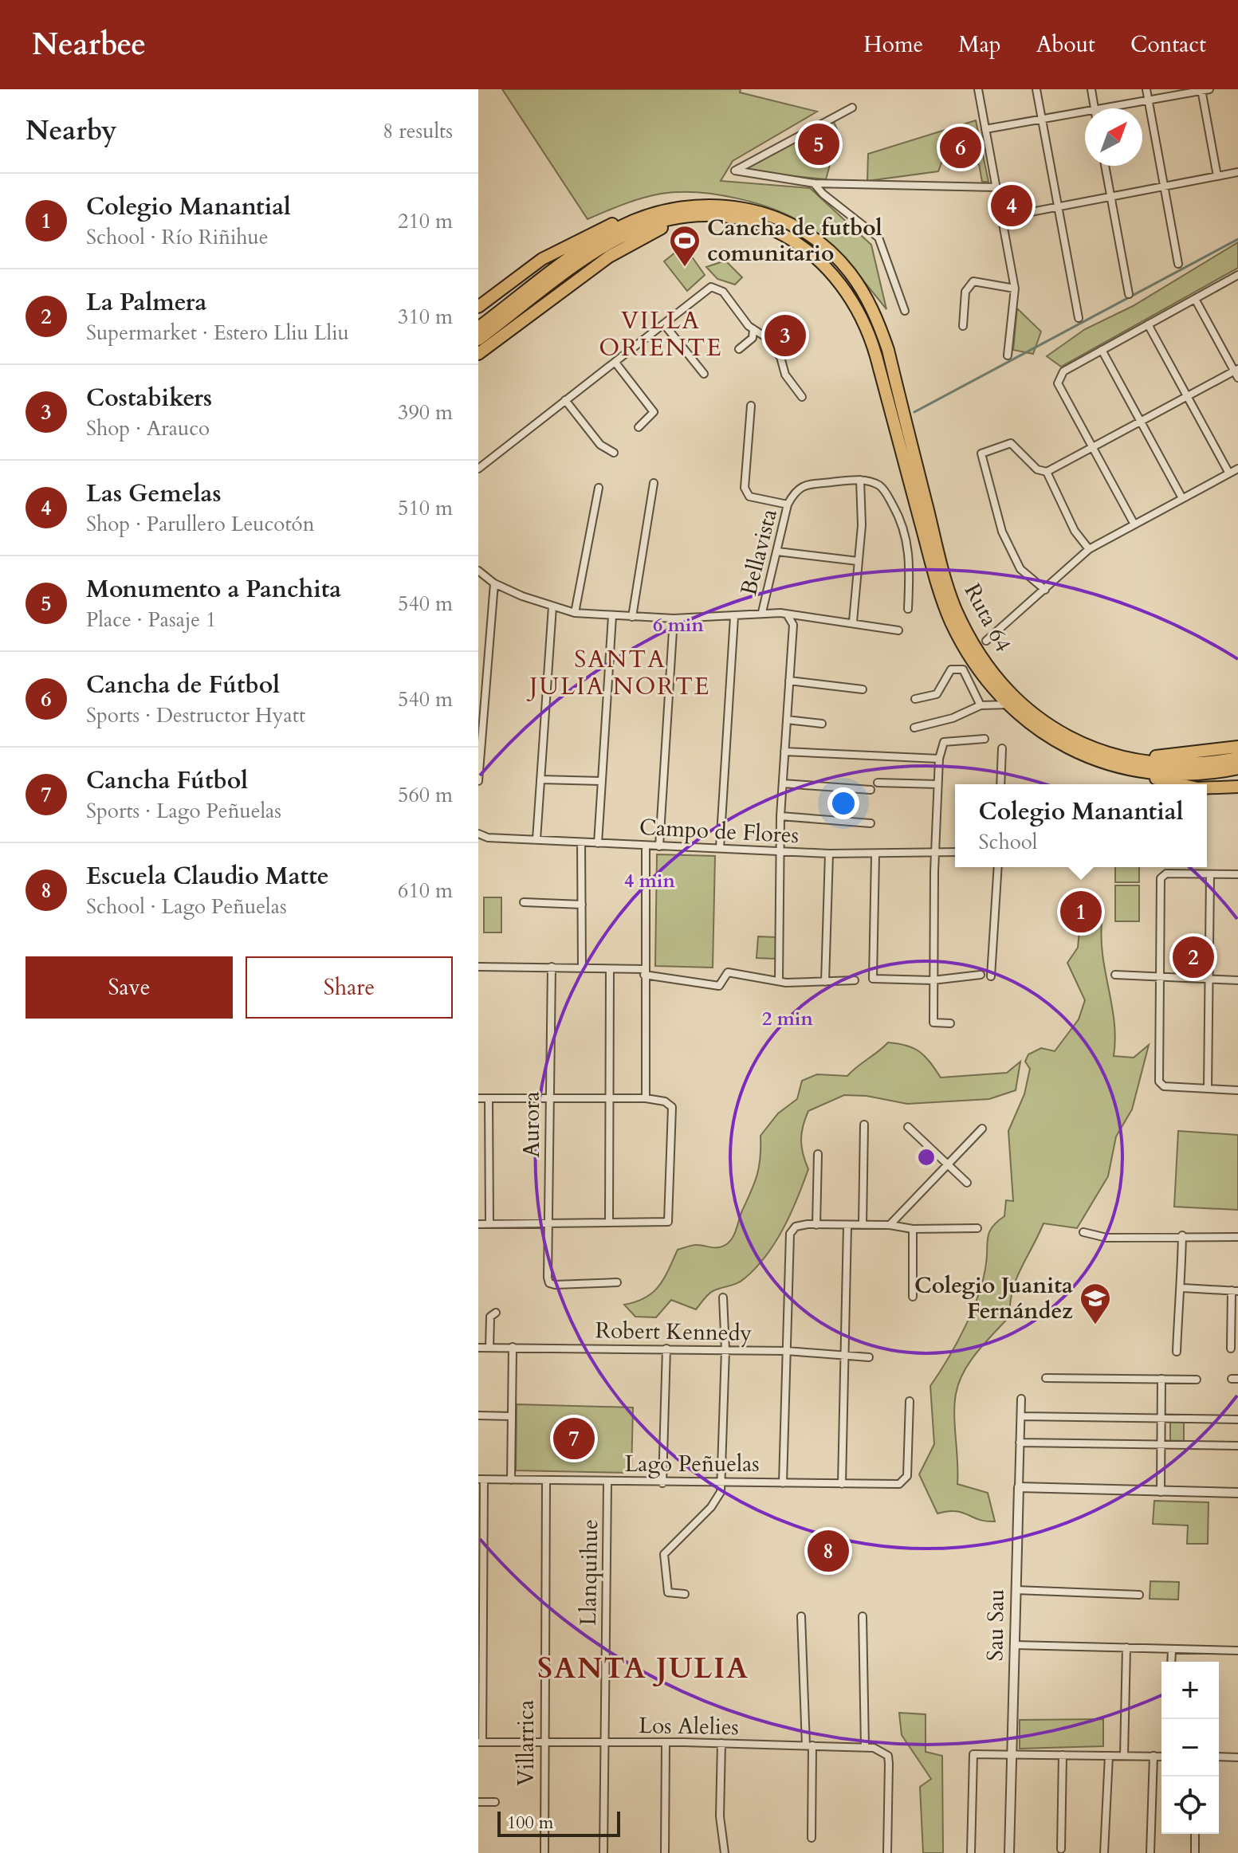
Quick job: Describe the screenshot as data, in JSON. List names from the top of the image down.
{
  "streets": {
    "highway": ["Ruta 64"],
    "street": [
      "Bellavista",
      "Campo de Flores",
      "Aurora",
      "Robert Kennedy",
      "Lago Peñuelas",
      "Llanquihue",
      "Sau Sau",
      "Los Alelies",
      "Villarrica"
    ]
  },
  "crossings": [
    ["Lago Peñuelas", "Llanquihue"],
    ["Lago Peñuelas", "Villarrica"],
    ["Llanquihue", "Los Alelies"],
    ["Los Alelies", "Villarrica"]
  ],
  "districts": ["VILLA ORIENTE", "SANTA JULIA NORTE", "SANTA JULIA"],
  "places": {
    "sports": ["Cancha de futbol comunitario"],
    "school or university": ["Colegio Juanita Fernández"]
  },
  "scale_bar": "100 m",
  "north": "top right",
  "page": {
    "header": "Nearbee",
    "nav": [
      "Home",
      "Map",
      "About",
      "Contact"
    ],
    "heading": ["Nearby", "8 results"],
    "pins": [
      "5",
      "6",
      "4",
      "3",
      "1",
      "2",
      "7",
      "8"
    ],
    "list": [
      {
        "mark": "1",
        "name": "Colegio Manantial",
        "note": "School · Río Riñihue",
        "value": "210 m"
      },
      {
        "mark": "2",
        "name": "La Palmera",
        "note": "Supermarket · Estero Lliu Lliu",
        "value": "310 m"
      },
      {
        "mark": "3",
        "name": "Costabikers",
        "note": "Shop · Arauco",
        "value": "390 m"
      },
      {
        "mark": "4",
        "name": "Las Gemelas",
        "note": "Shop · Parullero Leucotón",
        "value": "510 m"
      },
      {
        "mark": "5",
        "name": "Monumento a Panchita",
        "note": "Place · Pasaje 1",
        "value": "540 m"
      },
      {
        "mark": "6",
        "name": "Cancha de Fútbol",
        "note": "Sports · Destructor Hyatt",
        "value": "540 m"
      },
      {
        "mark": "7",
        "name": "Cancha Fútbol",
        "note": "Sports · Lago Peñuelas",
        "value": "560 m"
      },
      {
        "mark": "8",
        "name": "Escuela Claudio Matte",
        "note": "School · Lago Peñuelas",
        "value": "610 m"
      }
    ],
    "popup": ["Colegio Manantial", "School"],
    "buttons": ["Save", "Share"],
    "map_buttons": ["+", "−"],
    "scale": "100 m"
  },
  "rings": ["6 min", "4 min", "2 min"]
}
